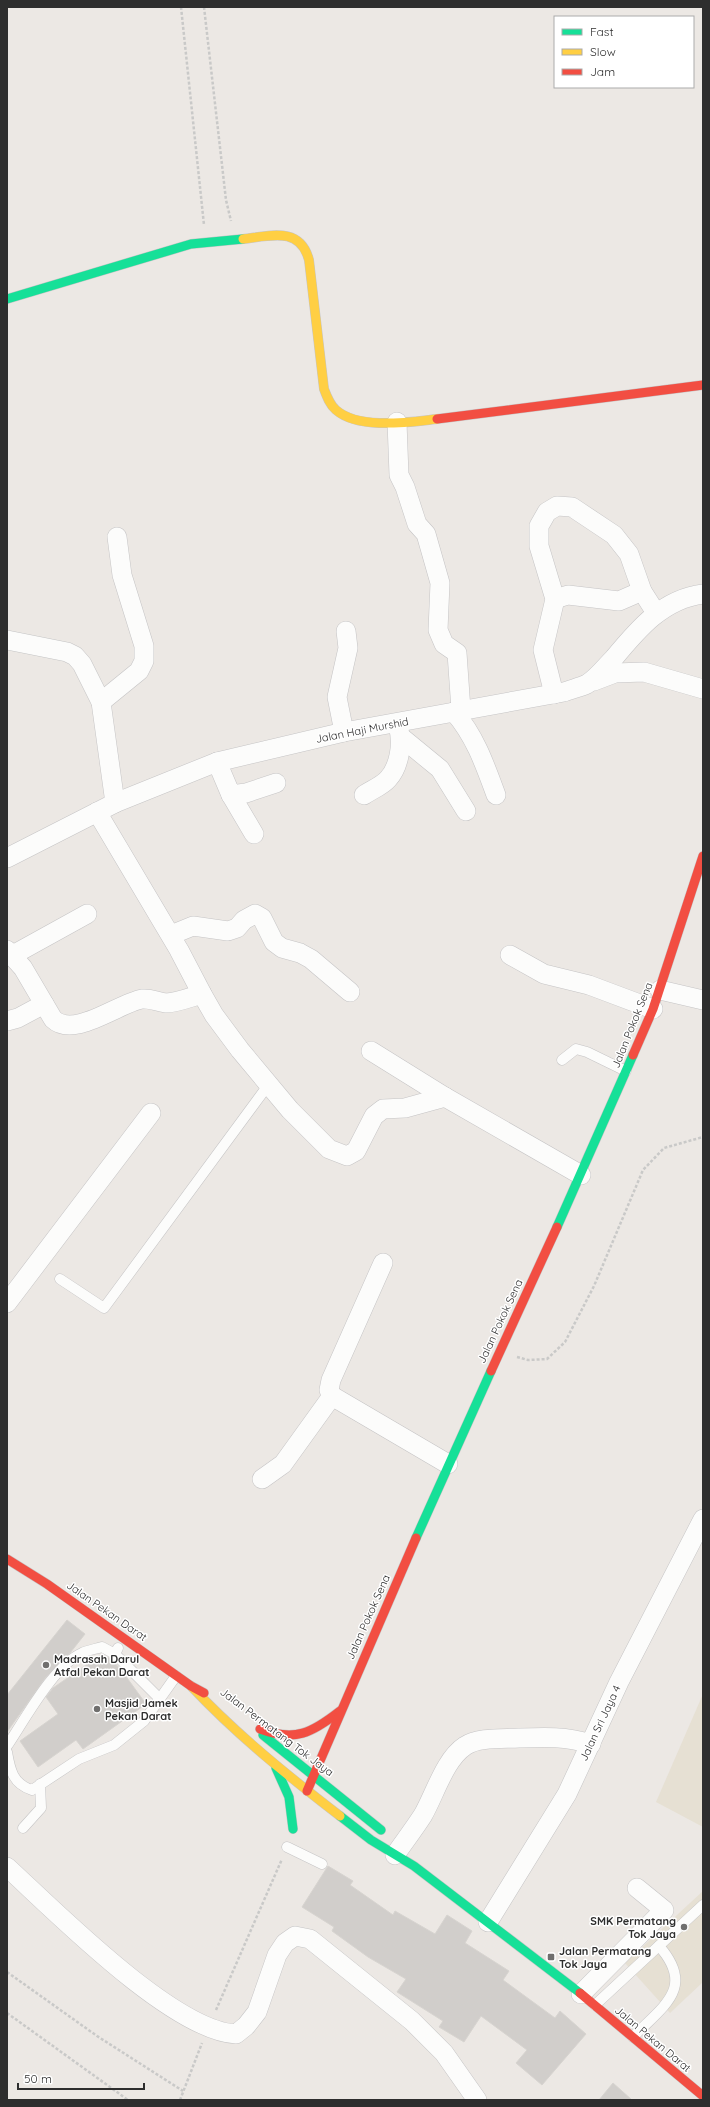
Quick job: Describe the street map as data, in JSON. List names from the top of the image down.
{
  "streets": {
    "main road": ["Jalan Pokok Sena", "Jalan Pekan Darat", "Jalan Permatang Tok Jaya"],
    "street": ["Jalan Haji Murshid", "Jalan Sri Jaya 4"]
  },
  "crossings": [
    ["Jalan Pokok Sena", "Jalan Permatang Tok Jaya"],
    ["Jalan Pekan Darat", "Jalan Permatang Tok Jaya"],
    ["Jalan Sri Jaya 4", "Jalan Permatang Tok Jaya"]
  ],
  "places": {
    "other": ["Madrasah Darul Atfal Pekan Darat", "Masjid Jamek Pekan Darat", "SMK Permatang Tok Jaya"],
    "transit": ["Jalan Permatang Tok Jaya"]
  },
  "legend": ["Fast", "Slow", "Jam"],
  "scale_bar": "50 m"
}
